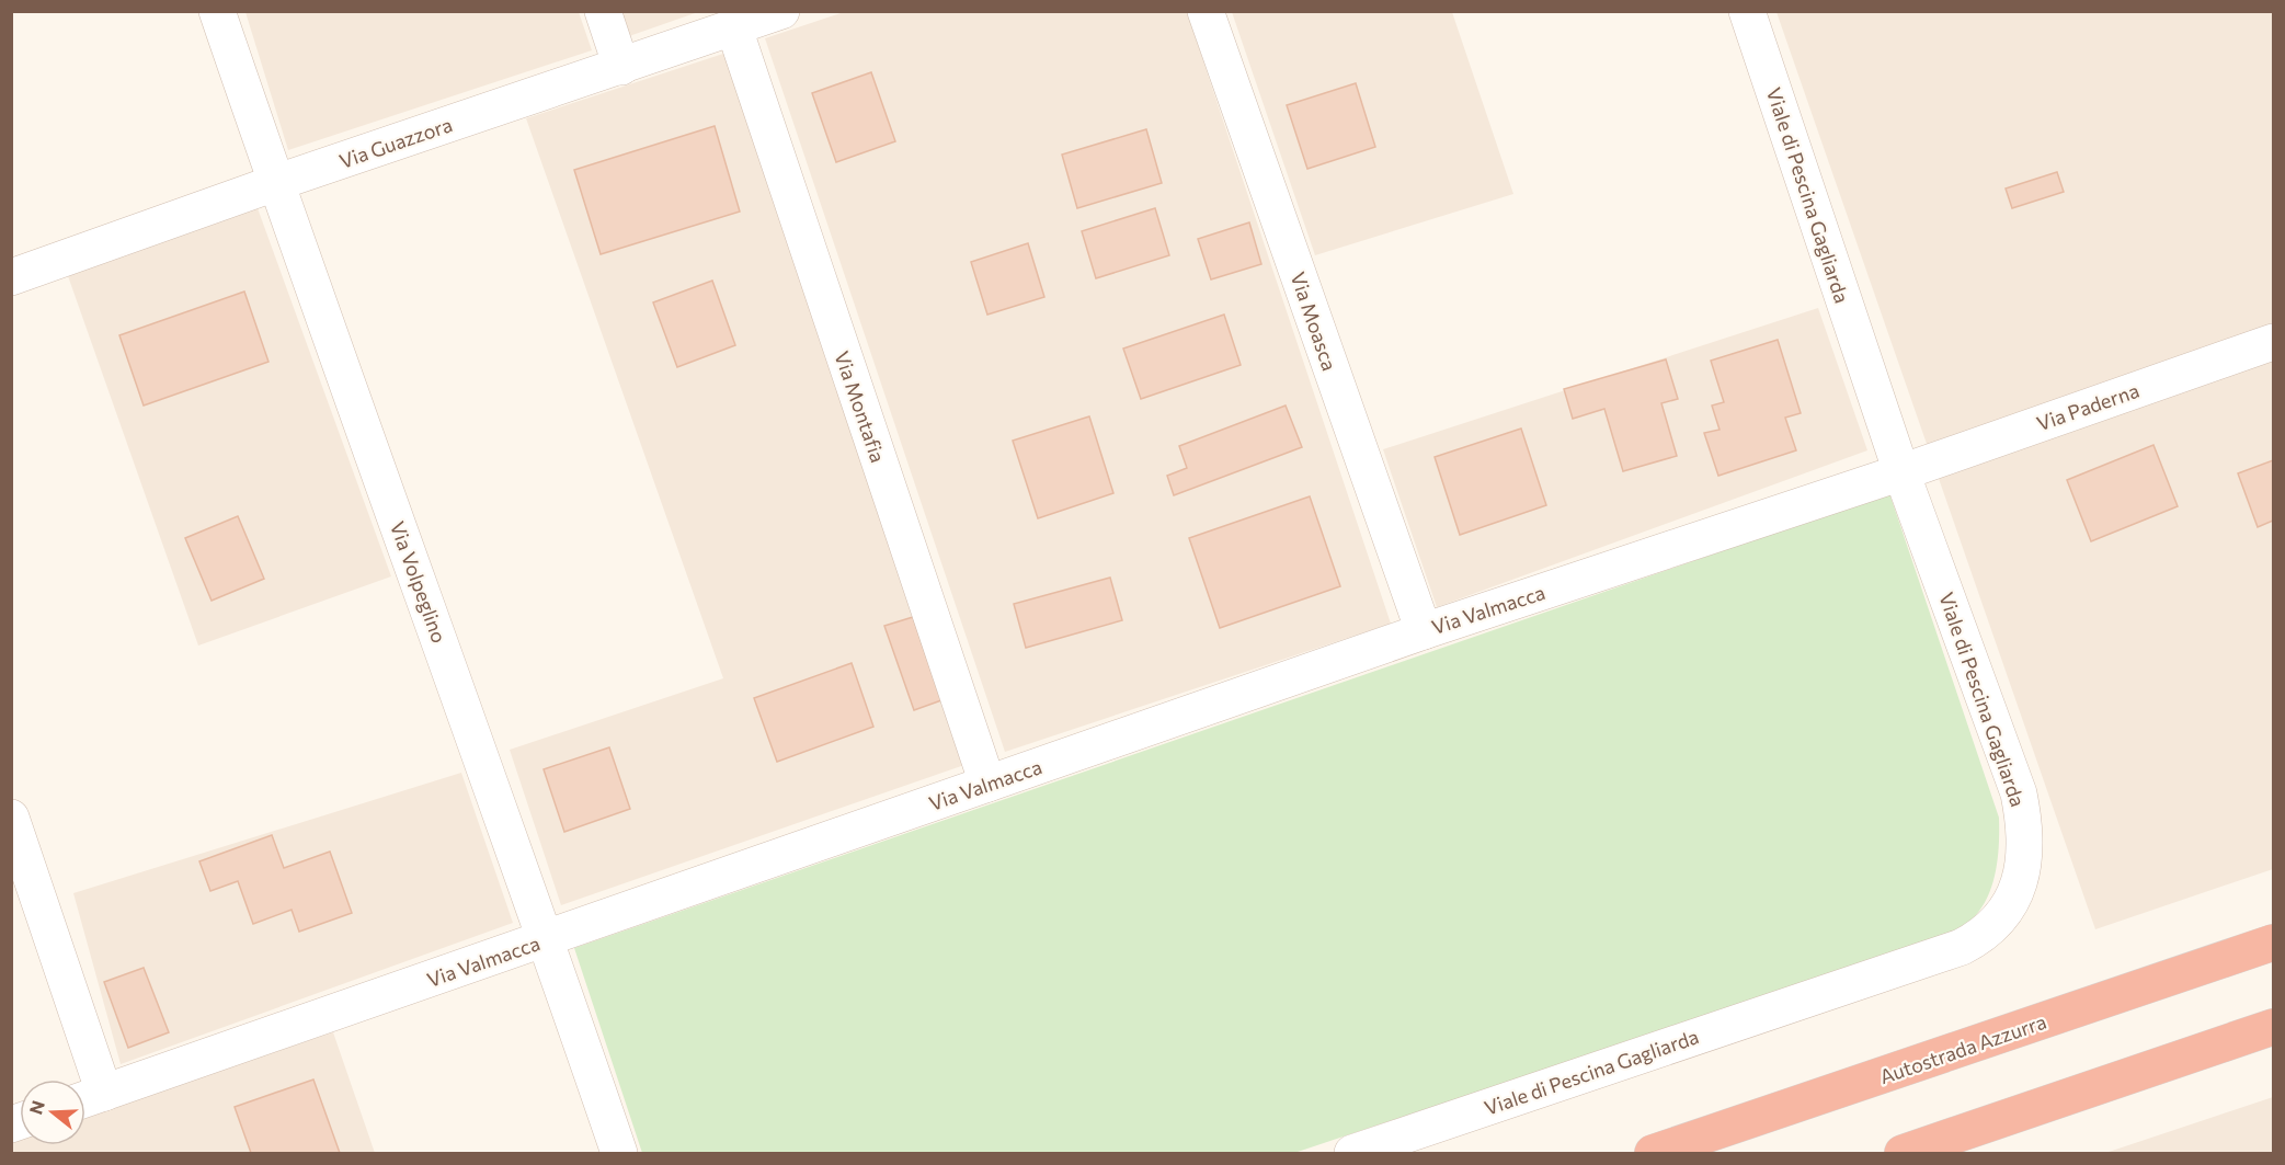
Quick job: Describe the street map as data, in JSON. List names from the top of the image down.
{
  "streets": {
    "highway": ["Autostrada Azzurra"],
    "street": [
      "Via Guazzora",
      "Viale di Pescina Gagliarda",
      "Via Moasca",
      "Via Montafia",
      "Via Paderna",
      "Via Volpeglino",
      "Via Valmacca"
    ]
  },
  "crossings": [
    ["Via Guazzora", "Via Montafia"],
    ["Via Guazzora", "Via Volpeglino"],
    ["Viale di Pescina Gagliarda", "Via Paderna"],
    ["Viale di Pescina Gagliarda", "Via Valmacca"],
    ["Via Moasca", "Via Valmacca"],
    ["Via Montafia", "Via Valmacca"],
    ["Via Paderna", "Via Valmacca"],
    ["Via Volpeglino", "Via Valmacca"]
  ],
  "north": "left"
}
